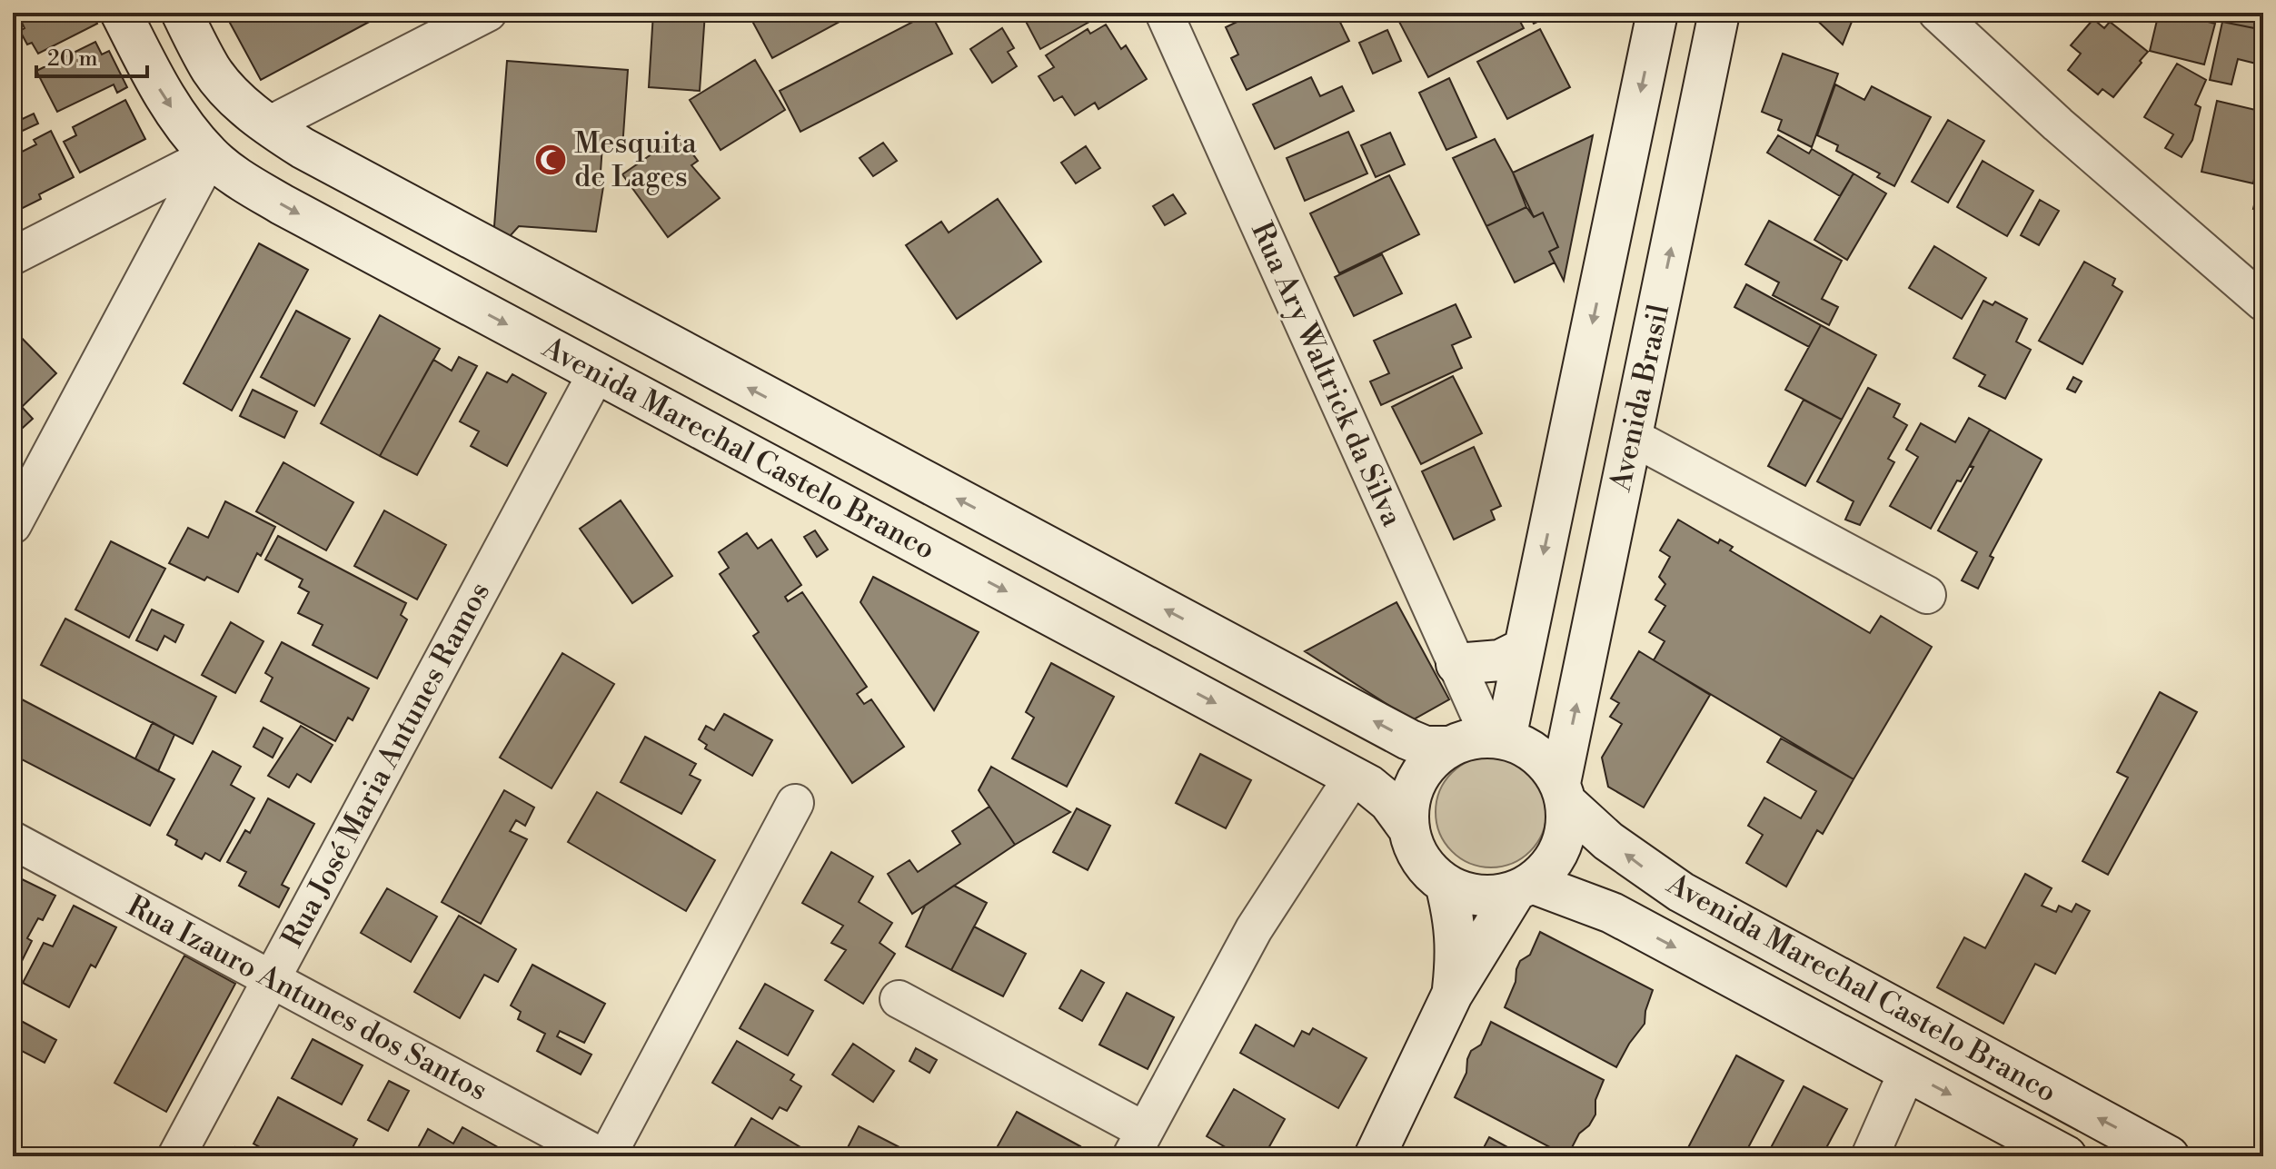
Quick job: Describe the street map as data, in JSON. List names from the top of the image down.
{
  "streets": {
    "main road": ["Avenida Brasil", "Avenida Marechal Castelo Branco"],
    "street": ["Rua Ary Waltrick da Silva", "Rua José Maria Antunes Ramos", "Rua Izauro Antunes dos Santos"]
  },
  "crossings": [
    ["Rua Ary Waltrick da Silva", "Avenida Brasil"],
    ["Rua Ary Waltrick da Silva", "Avenida Marechal Castelo Branco"],
    ["Avenida Brasil", "Avenida Marechal Castelo Branco"],
    ["Avenida Marechal Castelo Branco", "Rua José Maria Antunes Ramos"],
    ["Rua José Maria Antunes Ramos", "Rua Izauro Antunes dos Santos"]
  ],
  "places": {
    "mosque": ["Mesquita de Lages"]
  },
  "scale_bar": "20 m"
}
